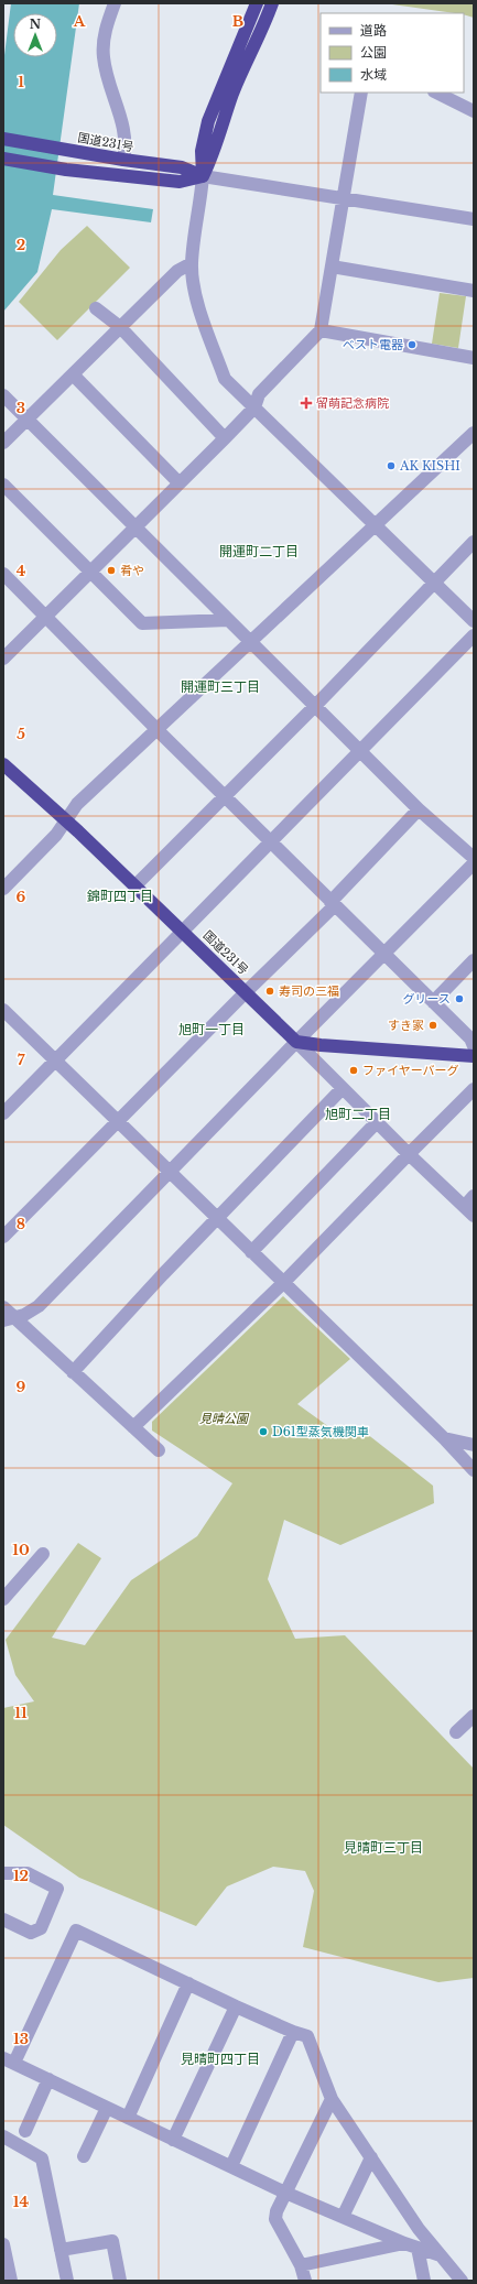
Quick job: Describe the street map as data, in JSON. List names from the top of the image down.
{
  "streets": {
    "highway": ["国道231号"]
  },
  "districts": [
    "開運町二丁目",
    "開運町三丁目",
    "錦町四丁目",
    "旭町一丁目",
    "旭町二丁目",
    "見晴町三丁目",
    "見晴町四丁目"
  ],
  "parks": ["見晴公園"],
  "places": {
    "other": [
      "ベスト電器",
      "AK KISHI",
      "肴や",
      "寿司の三福",
      "グリース",
      "すき家",
      "ファイヤーバーグ",
      "D61型蒸気機関車"
    ],
    "health": ["留萌記念病院"]
  },
  "legend": ["道路", "公園", "水域"],
  "north": "top",
  "grid": {
    "columns": ["A", "B"],
    "rows": [
      "1",
      "2",
      "3",
      "4",
      "5",
      "6",
      "7",
      "8",
      "9",
      "10",
      "11",
      "12",
      "13",
      "14"
    ]
  }
}
